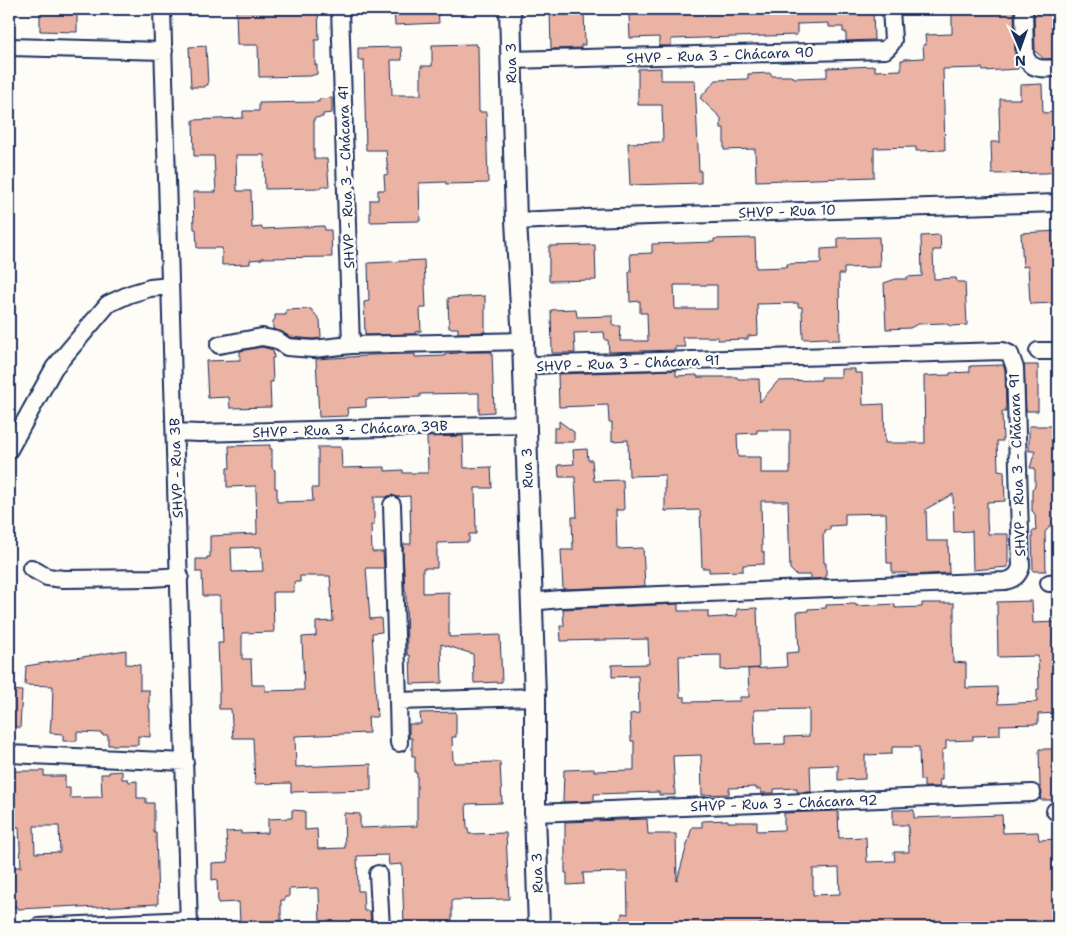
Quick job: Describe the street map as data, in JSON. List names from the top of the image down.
{
  "streets": {
    "main road": ["Rua 3"],
    "street": [
      "SHVP - Rua 3 - Chácara 90",
      "SHVP - Rua 3 - Chácara 41",
      "SHVP - Rua 10",
      "SHVP - Rua 3 - Chácara 91",
      "SHVP - Rua 3 - Chácara 39B",
      "SHVP - Rua 3B",
      "SHVP - Rua 3 - Chácara 92"
    ]
  },
  "crossings": [
    ["SHVP - Rua 3 - Chácara 90", "Rua 3"],
    ["Rua 3", "SHVP - Rua 10"],
    ["Rua 3", "SHVP - Rua 3 - Chácara 91"],
    ["Rua 3", "SHVP - Rua 3 - Chácara 39B"],
    ["Rua 3", "SHVP - Rua 3 - Chácara 92"],
    ["SHVP - Rua 3 - Chácara 39B", "SHVP - Rua 3B"]
  ],
  "north": "bottom"
}
